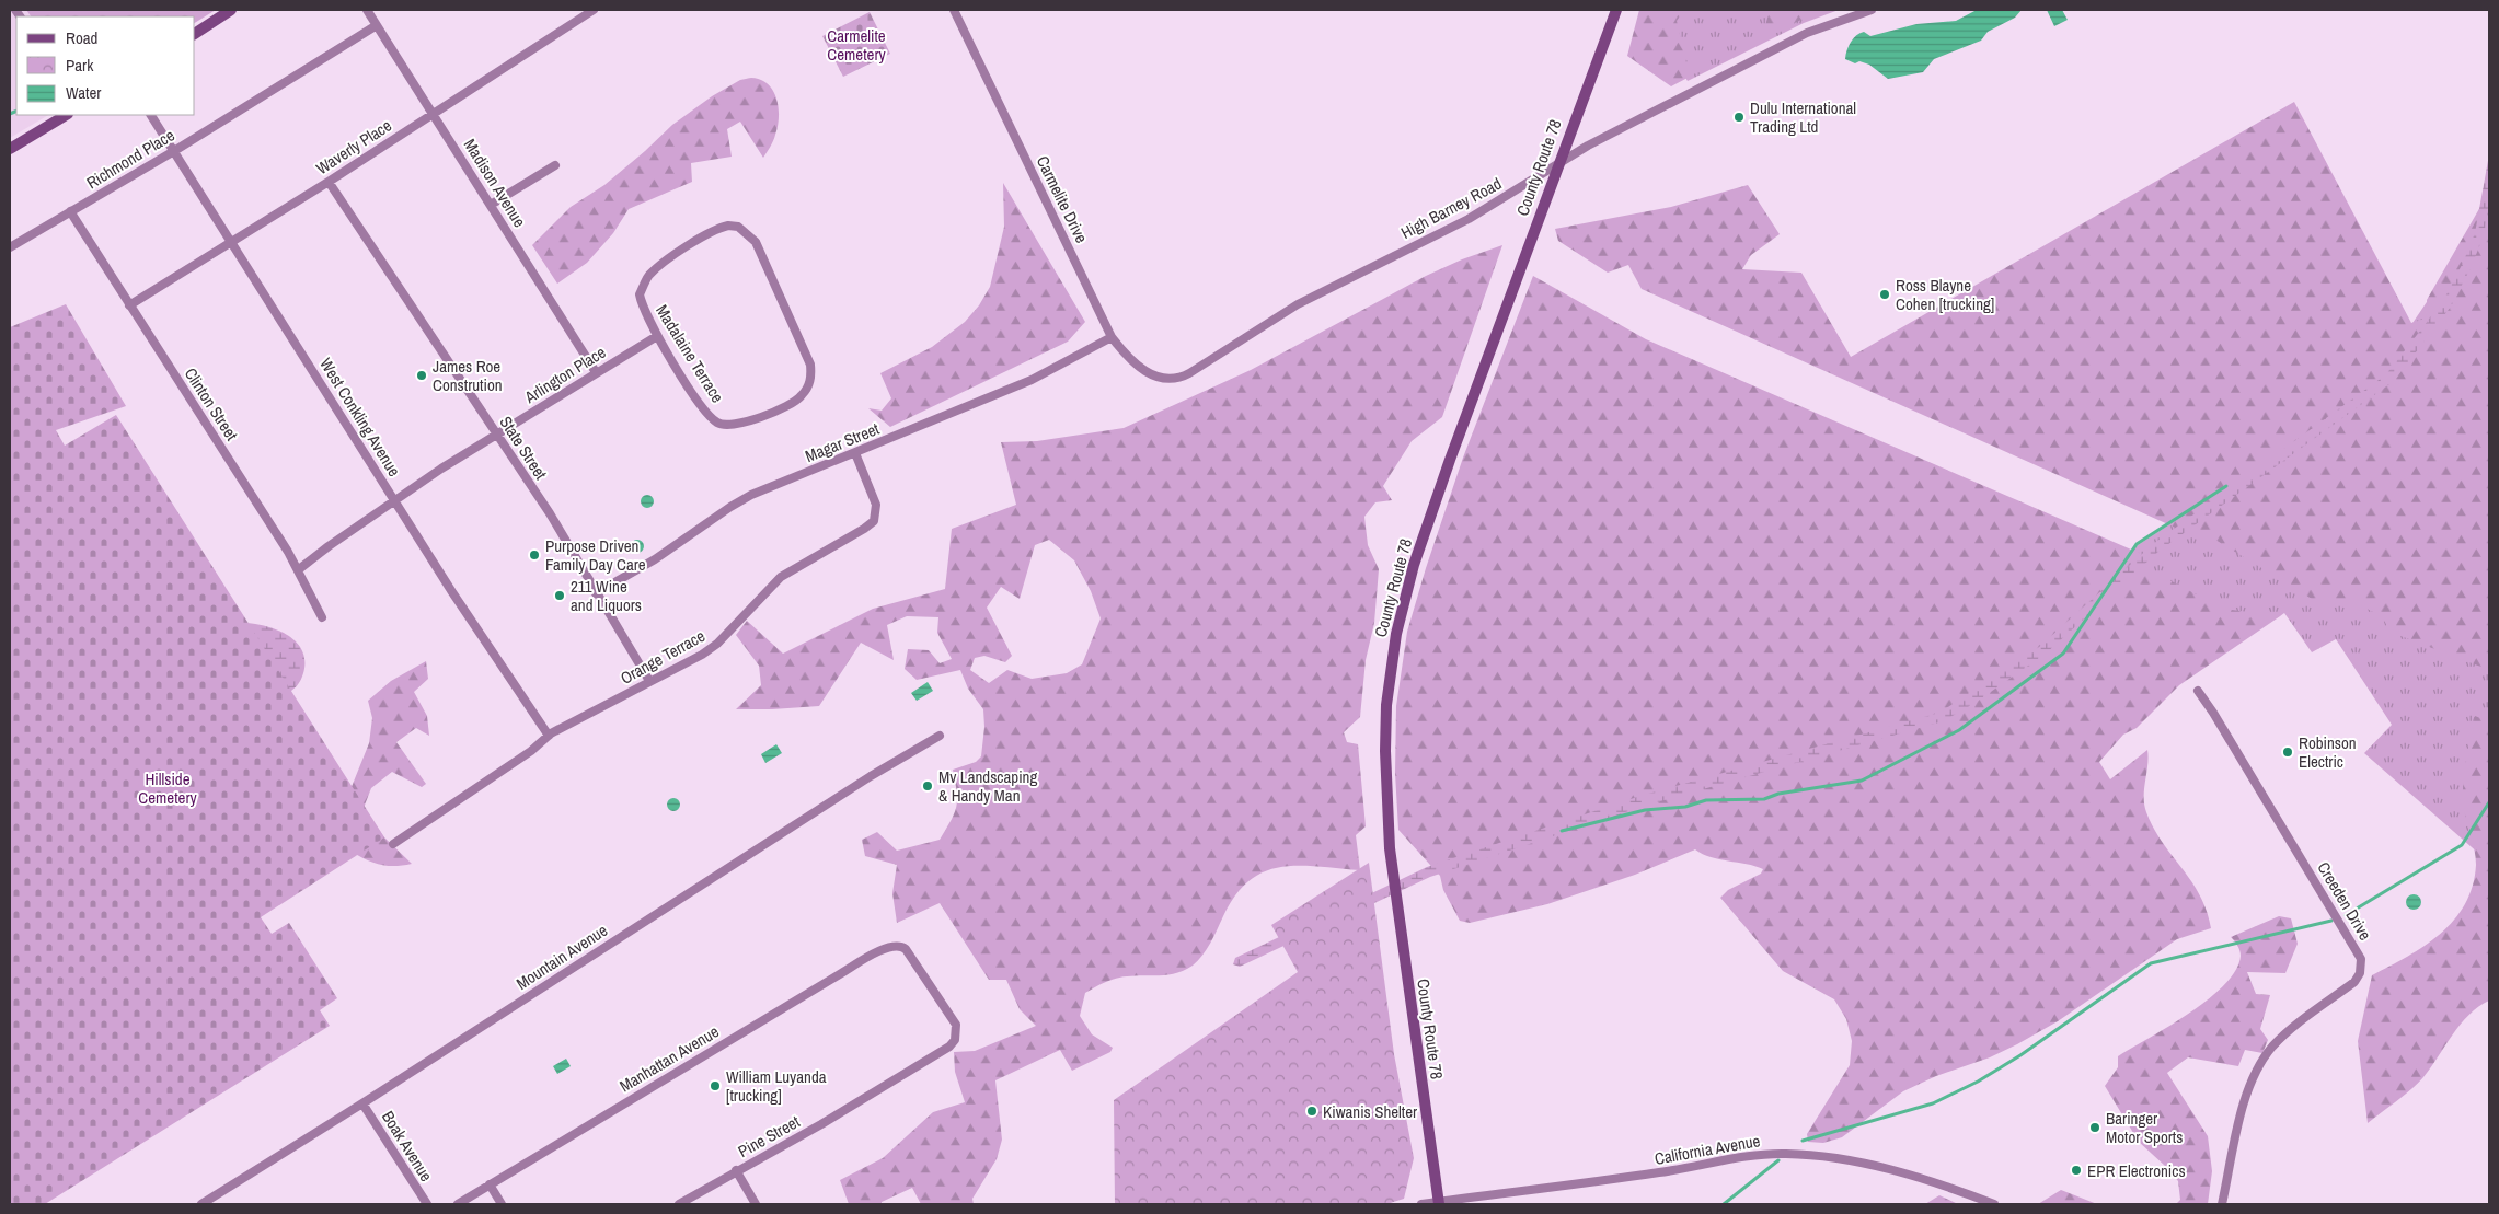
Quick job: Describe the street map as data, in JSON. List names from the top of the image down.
{
  "streets": {
    "street": [
      "Waverly Place",
      "Richmond Place",
      "County Route 78",
      "Madison Avenue",
      "Carmelite Drive",
      "High Barney Road",
      "Madalaine Terrace",
      "Arlington Place",
      "Clinton Street",
      "West Conkling Avenue",
      "Magar Street",
      "State Street",
      "Orange Terrace",
      "Creeden Drive",
      "Mountain Avenue",
      "Manhattan Avenue",
      "Pine Street",
      "Boak Avenue",
      "California Avenue"
    ]
  },
  "crossings": [
    ["Waverly Place", "Madison Avenue"],
    ["Waverly Place", "Clinton Street"],
    ["Waverly Place", "West Conkling Avenue"],
    ["Waverly Place", "State Street"],
    ["Richmond Place", "Madison Avenue"],
    ["Richmond Place", "Clinton Street"],
    ["Richmond Place", "West Conkling Avenue"],
    ["County Route 78", "High Barney Road"],
    ["County Route 78", "California Avenue"],
    ["Madison Avenue", "Arlington Place"],
    ["Carmelite Drive", "High Barney Road"],
    ["Carmelite Drive", "Magar Street"],
    ["Madalaine Terrace", "Arlington Place"],
    ["Arlington Place", "Clinton Street"],
    ["Arlington Place", "West Conkling Avenue"],
    ["Arlington Place", "State Street"],
    ["West Conkling Avenue", "Orange Terrace"],
    ["Magar Street", "State Street"],
    ["Magar Street", "Orange Terrace"],
    ["State Street", "Orange Terrace"],
    ["Mountain Avenue", "Boak Avenue"],
    ["Manhattan Avenue", "Pine Street"]
  ],
  "parks": ["Carmelite Cemetery", "Hillside Cemetery"],
  "places": [
    "Dulu International Trading Ltd",
    "Ross Blayne Cohen [trucking]",
    "James Roe Constrution",
    "Purpose Driven Family Day Care",
    "211 Wine and Liquors",
    "Robinson Electric",
    "Mv Landscaping & Handy Man",
    "William Luyanda [trucking]",
    "Kiwanis Shelter",
    "Baringer Motor Sports",
    "EPR Electronics"
  ],
  "legend": ["Road", "Park", "Water"]
}
